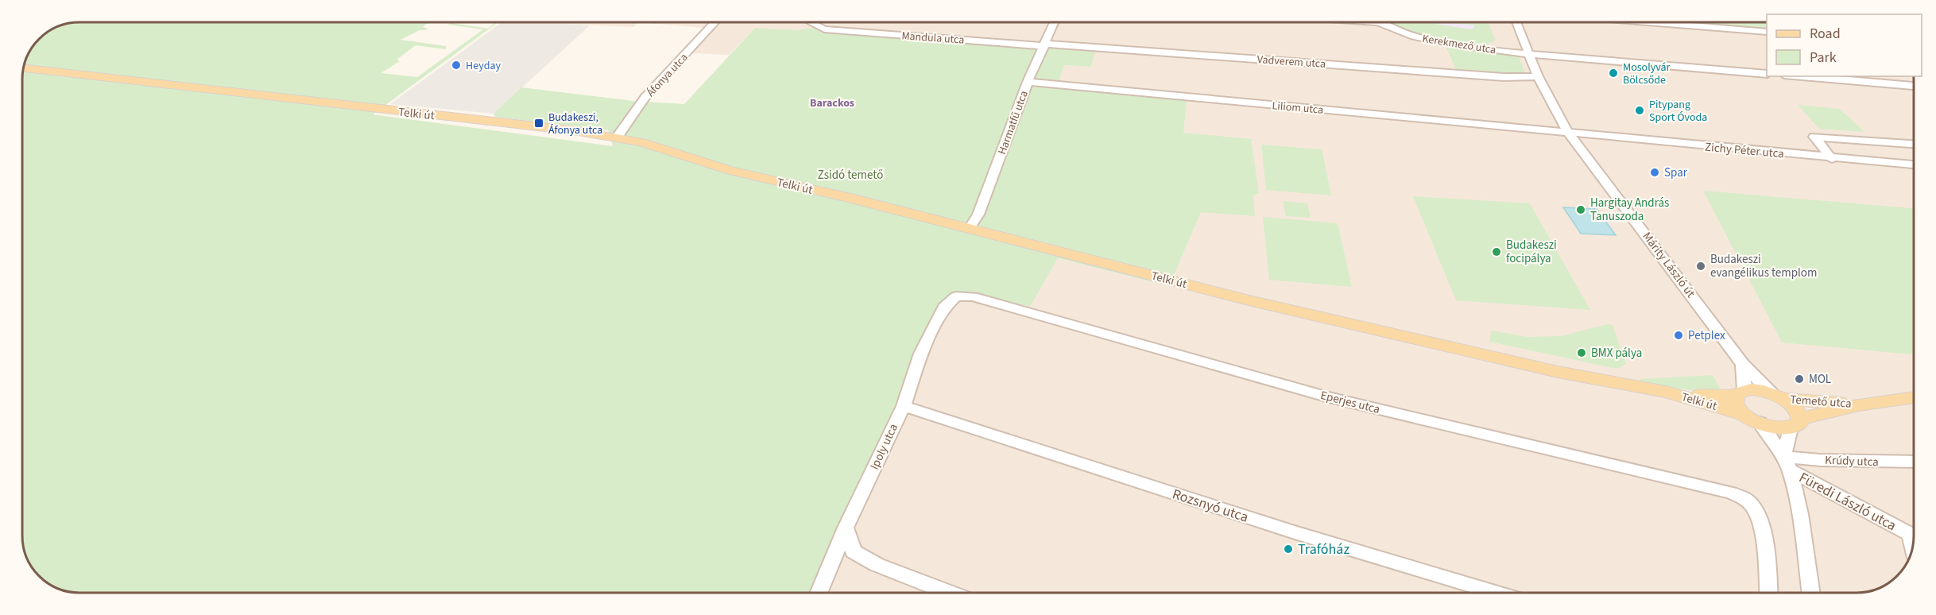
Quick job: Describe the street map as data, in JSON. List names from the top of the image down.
{
  "streets": {
    "main road": ["Telki út", "Temető utca"],
    "street": [
      "Mandula utca",
      "Kerekmező utca",
      "Vadverem utca",
      "Áfonya utca",
      "Liliom utca",
      "Harmatfű utca",
      "Zichy Péter utca",
      "Márity László út",
      "Eperjes utca",
      "Ipoly utca",
      "Krúdy utca",
      "Füredi László utca",
      "Rozsnyó utca"
    ]
  },
  "crossings": [
    ["Mandula utca", "Vadverem utca"],
    ["Mandula utca", "Harmatfű utca"],
    ["Kerekmező utca", "Márity László út"],
    ["Vadverem utca", "Harmatfű utca"],
    ["Vadverem utca", "Márity László út"],
    ["Áfonya utca", "Telki út"],
    ["Liliom utca", "Harmatfű utca"],
    ["Liliom utca", "Zichy Péter utca"],
    ["Liliom utca", "Márity László út"],
    ["Telki út", "Harmatfű utca"],
    ["Telki út", "Márity László út"],
    ["Telki út", "Temető utca"],
    ["Zichy Péter utca", "Márity László út"],
    ["Márity László út", "Temető utca"],
    ["Eperjes utca", "Ipoly utca"],
    ["Ipoly utca", "Rozsnyó utca"],
    ["Krúdy utca", "Füredi László utca"]
  ],
  "districts": ["Barackos"],
  "parks": ["Zsidó temető"],
  "places": {
    "other": [
      "Heyday",
      "Mosolyvár Bölcsőde",
      "Pitypang Sport Óvoda",
      "Spar",
      "Hargitay András Tanuszoda",
      "Budakeszi focipálya",
      "Budakeszi evangélikus templom",
      "Petplex",
      "BMX pálya",
      "MOL",
      "Trafóház"
    ],
    "transit": ["Budakeszi, Áfonya utca"]
  },
  "legend": ["Road", "Park"]
}
